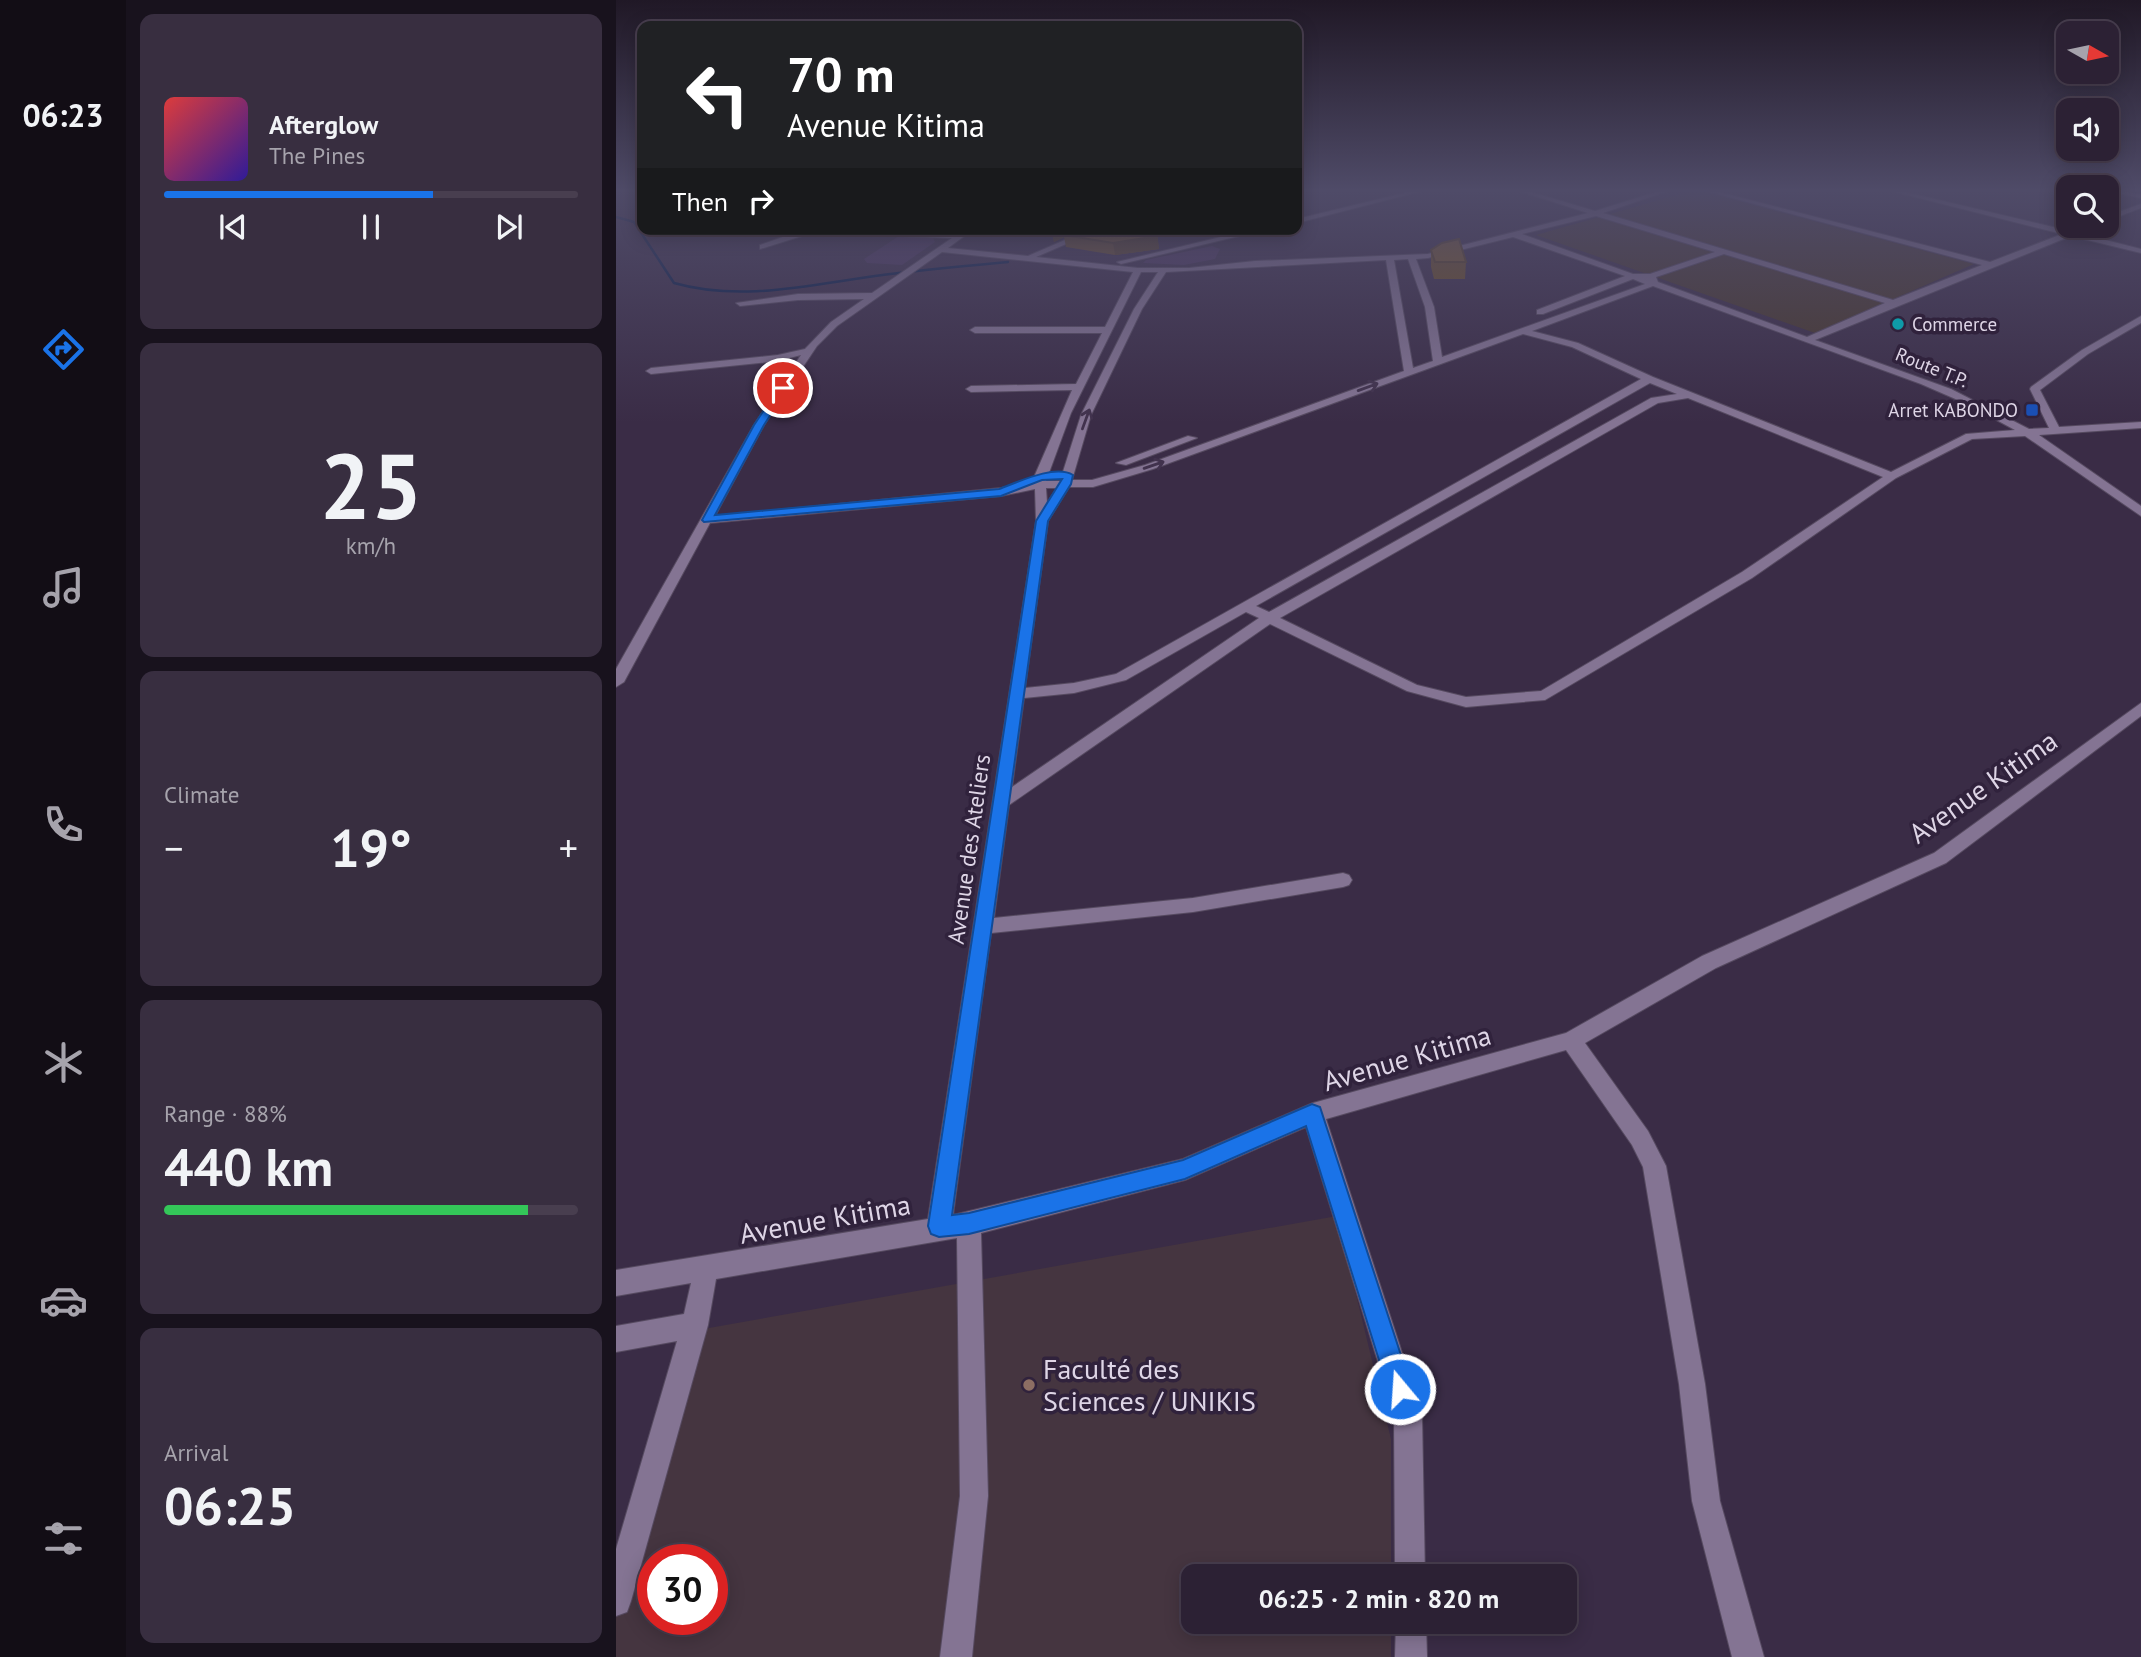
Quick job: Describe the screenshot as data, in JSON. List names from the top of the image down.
{
  "streets": {
    "street": ["Route T.P.", "Avenue Kitima", "Avenue des Ateliers"]
  },
  "crossings": [
    ["Avenue Kitima", "Avenue des Ateliers"]
  ],
  "places": {
    "other": ["Commerce", "Faculté des Sciences / UNIKIS"],
    "transit": ["Arret KABONDO"]
  },
  "north": "right",
  "page": {
    "tabs": "06:23",
    "turn": ["70 m", "Avenue Kitima"],
    "song": ["Afterglow", "The Pines"],
    "then": "Then",
    "tile": [
      ["25", "km/h"],
      "Climate",
      ["Range · 88%", "440 km"],
      ["Arrival", "06:25"]
    ],
    "heat": ["−", "19°", "+"],
    "limit": "30",
    "trip": "06:25 · 2 min · 820 m"
  }
}
